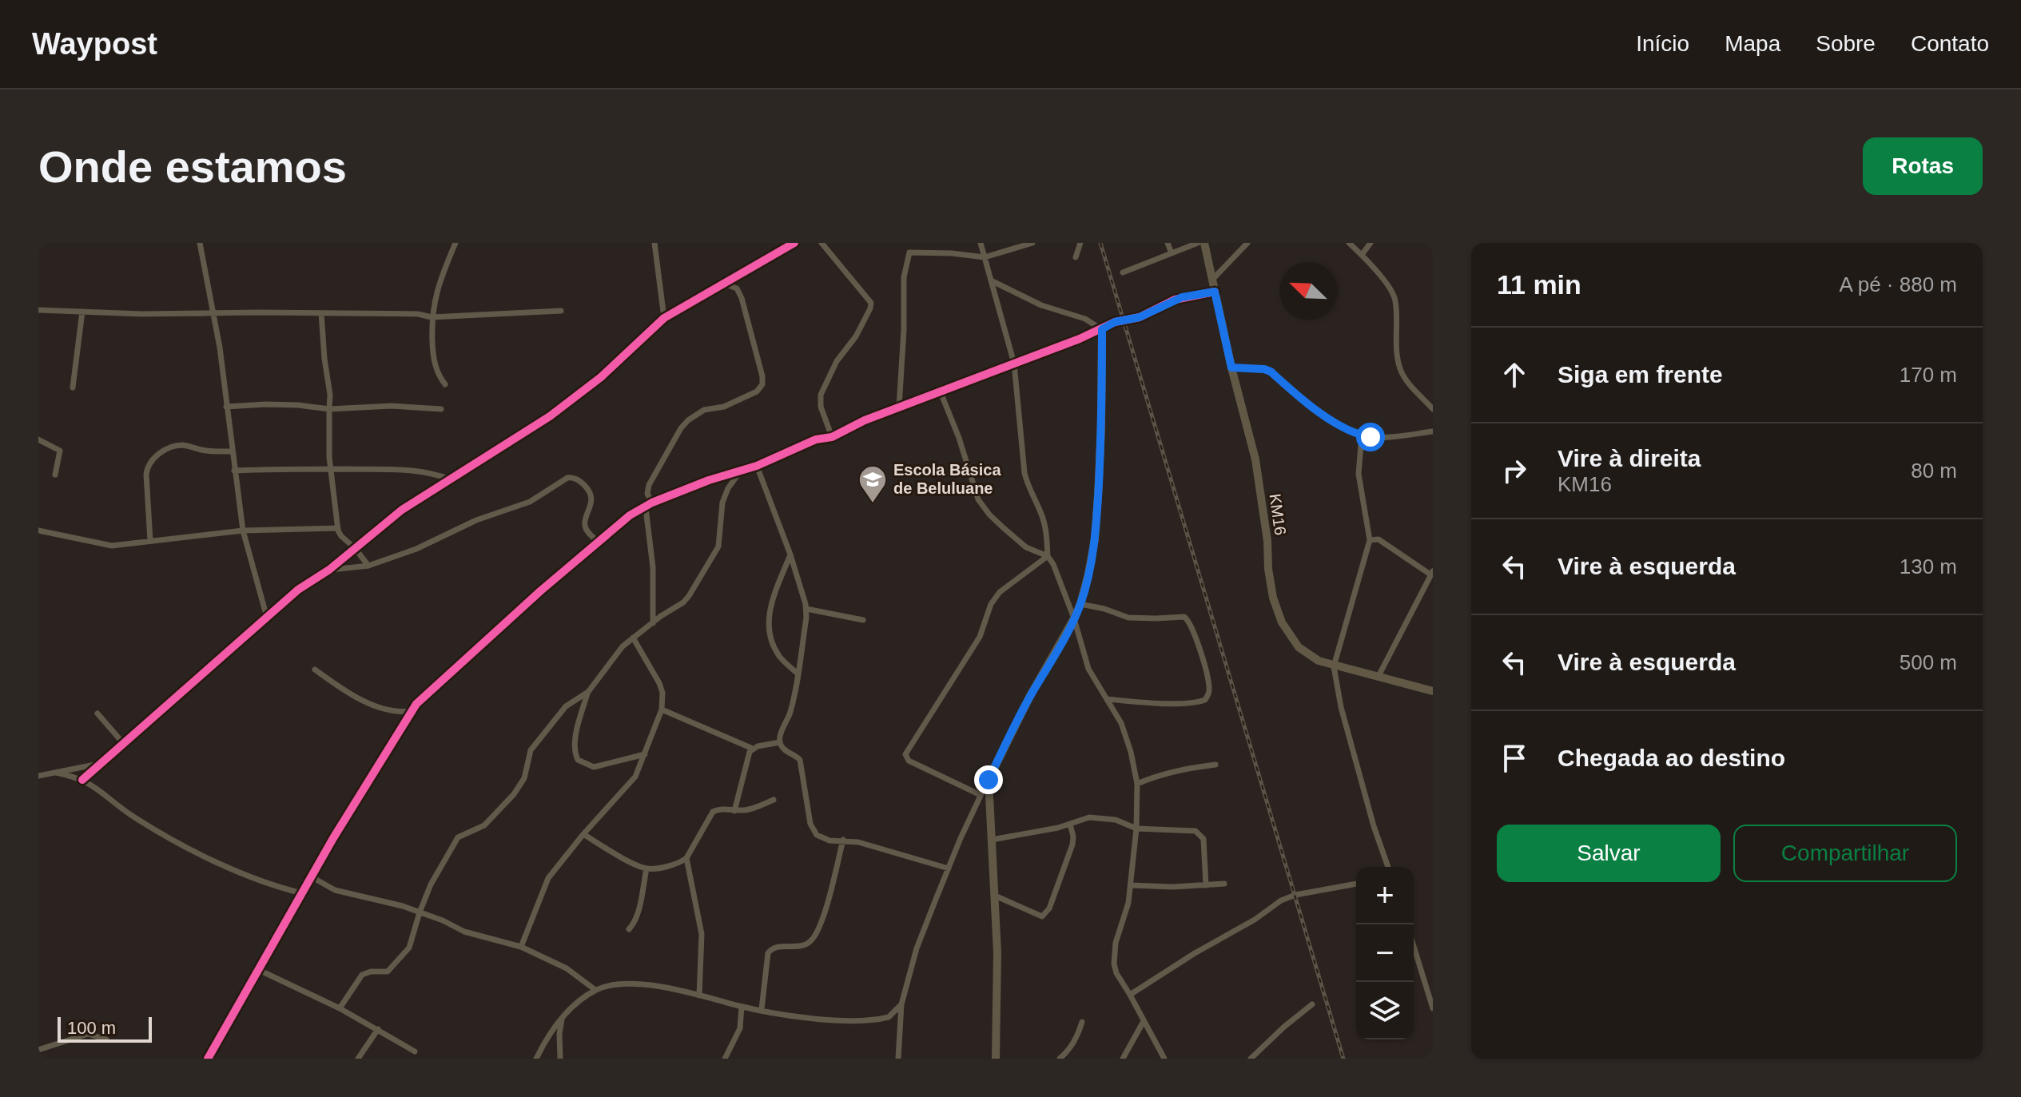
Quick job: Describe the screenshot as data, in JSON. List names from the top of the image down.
{
  "streets": {
    "street": ["KM16"]
  },
  "places": {
    "school or university": ["Escola Básica de Beluluane"]
  },
  "scale_bar": "100 m",
  "north": "top left",
  "page": {
    "header": "Waypost",
    "nav": [
      "Início",
      "Mapa",
      "Sobre",
      "Contato"
    ],
    "buttons": [
      "Rotas",
      ["Salvar", "Compartilhar"]
    ],
    "title": "Onde estamos",
    "heading": ["11 min", "A pé · 880 m"],
    "list": [
      ["Siga em frente", "170 m"],
      ["Vire à direita", "KM16", "80 m"],
      ["Vire à esquerda", "130 m"],
      ["Vire à esquerda", "500 m"],
      "Chegada ao destino"
    ],
    "map_buttons": ["+", "−"],
    "scale": "100 m"
  }
}
